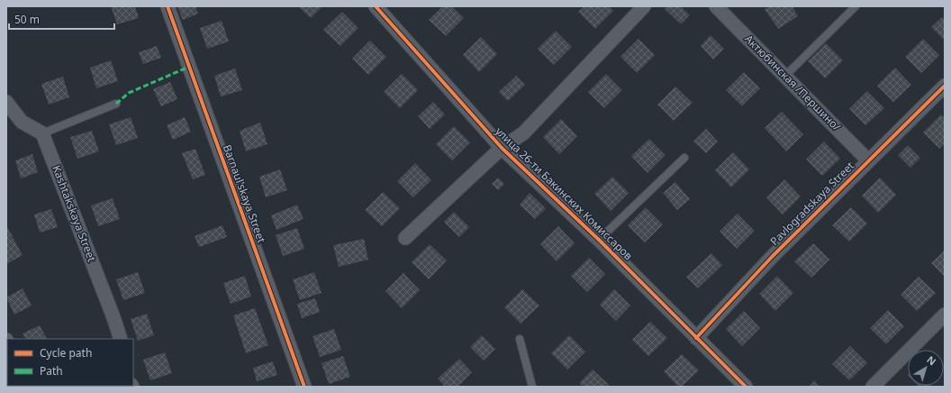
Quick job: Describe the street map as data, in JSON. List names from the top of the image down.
{
  "streets": {
    "street": [
      "Актюбинская /Першино/",
      "Barnaul'skaya Street",
      "улица 26-ти Бакинских Комиссаров",
      "Pavlogradskaya Street",
      "Kashtakskaya Street"
    ]
  },
  "crossings": [
    ["Актюбинская /Першино/", "Pavlogradskaya Street"],
    ["улица 26-ти Бакинских Комиссаров", "Pavlogradskaya Street"]
  ],
  "legend": ["Cycle path", "Path"],
  "scale_bar": "50 m",
  "north": "top right"
}
